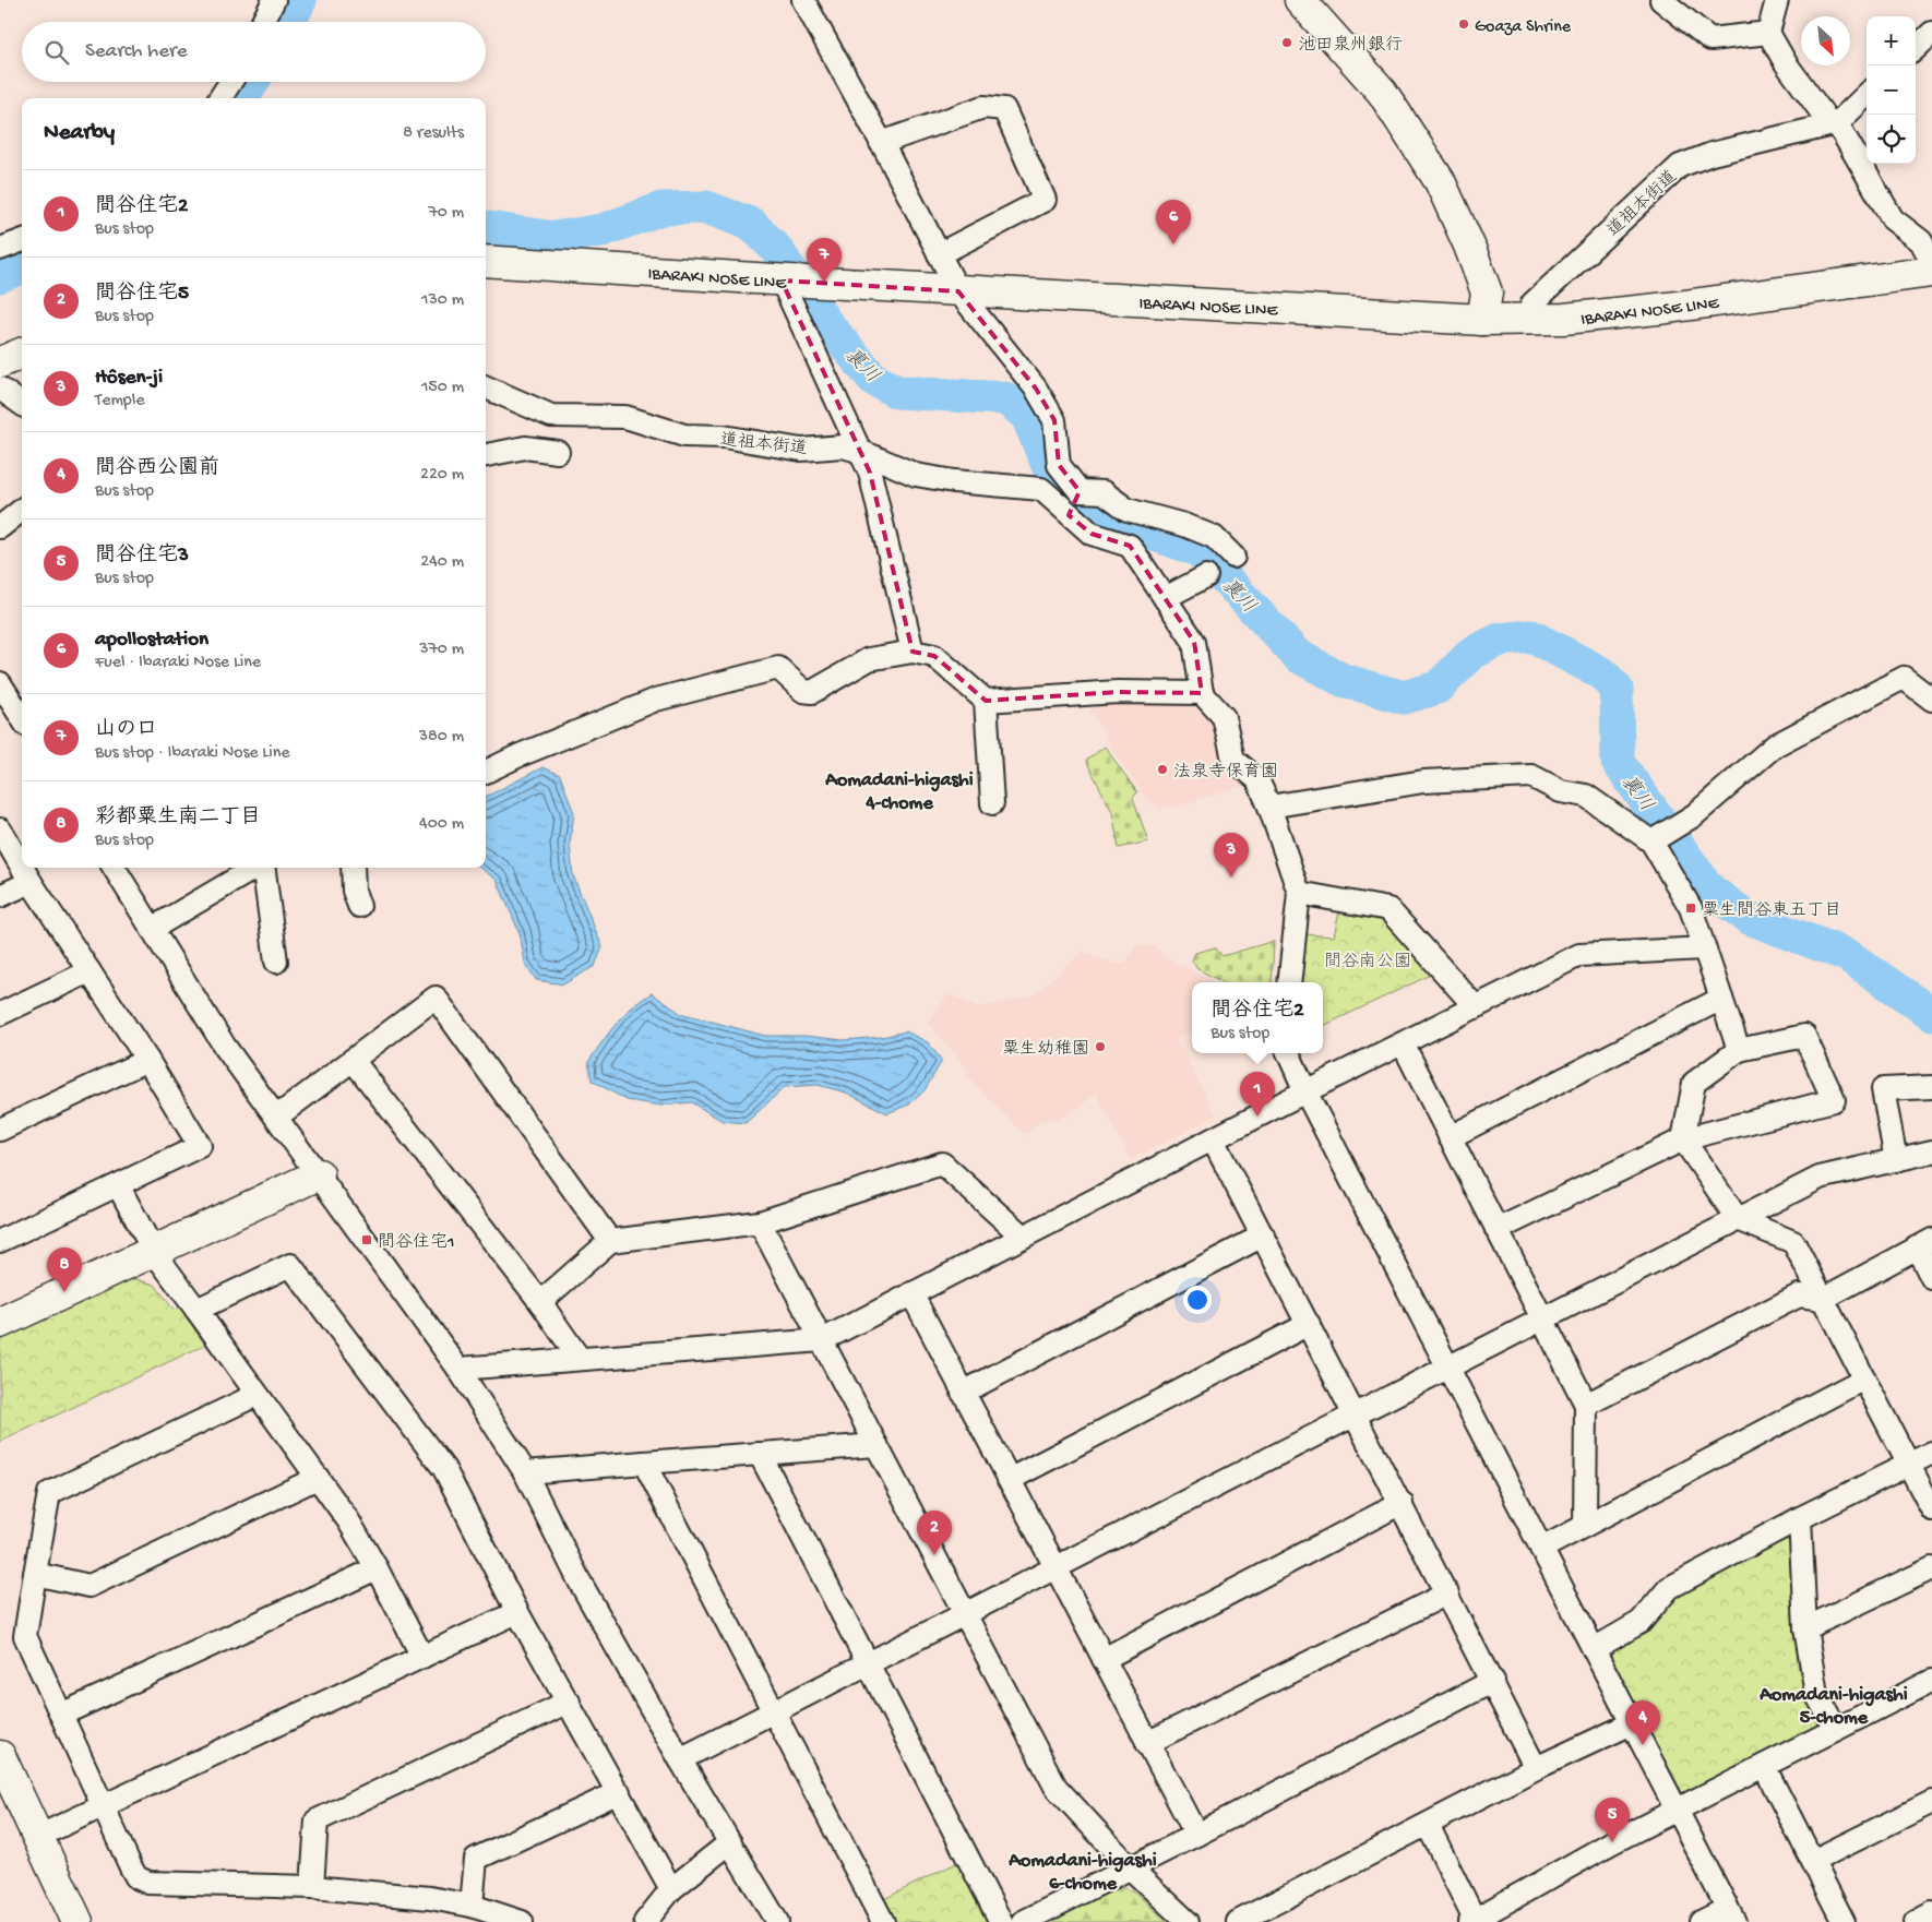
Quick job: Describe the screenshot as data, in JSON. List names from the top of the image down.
{
  "streets": {
    "main road": ["IBARAKI NOSE LINE"],
    "street": ["道祖本街道"]
  },
  "crossings": [
    ["道祖本街道", "IBARAKI NOSE LINE"]
  ],
  "districts": ["Aomadani-higashi 4-chome", "Aomadani-higashi 5-chome", "Aomadani-higashi 6-chome"],
  "water": ["裏川"],
  "parks": ["間谷南公園"],
  "places": {
    "other": [
      "Goaza Shrine",
      "池田泉州銀行",
      "法泉寺保育園",
      "粟生幼稚園"
    ],
    "transit": ["粟生間谷東五丁目", "間谷住宅1"]
  },
  "north": "bottom right",
  "page": {
    "map_buttons": ["+", "−"],
    "search": "Search here",
    "heading": ["Nearby", "8 results"],
    "list": [
      {
        "mark": "1",
        "name": "間谷住宅2",
        "note": "Bus stop",
        "value": "70 m"
      },
      {
        "mark": "2",
        "name": "間谷住宅5",
        "note": "Bus stop",
        "value": "130 m"
      },
      {
        "mark": "3",
        "name": "Hôsen-ji",
        "note": "Temple",
        "value": "150 m"
      },
      {
        "mark": "4",
        "name": "間谷西公園前",
        "note": "Bus stop",
        "value": "220 m"
      },
      {
        "mark": "5",
        "name": "間谷住宅3",
        "note": "Bus stop",
        "value": "240 m"
      },
      {
        "mark": "6",
        "name": "apollostation",
        "note": "Fuel · Ibaraki Nose Line",
        "value": "370 m"
      },
      {
        "mark": "7",
        "name": "山の口",
        "note": "Bus stop · Ibaraki Nose Line",
        "value": "380 m"
      },
      {
        "mark": "8",
        "name": "彩都粟生南二丁目",
        "note": "Bus stop",
        "value": "400 m"
      }
    ],
    "pins": [
      "6",
      "7",
      "3",
      "1",
      "8",
      "2",
      "4",
      "5"
    ],
    "popup": ["間谷住宅2", "Bus stop"]
  }
}
